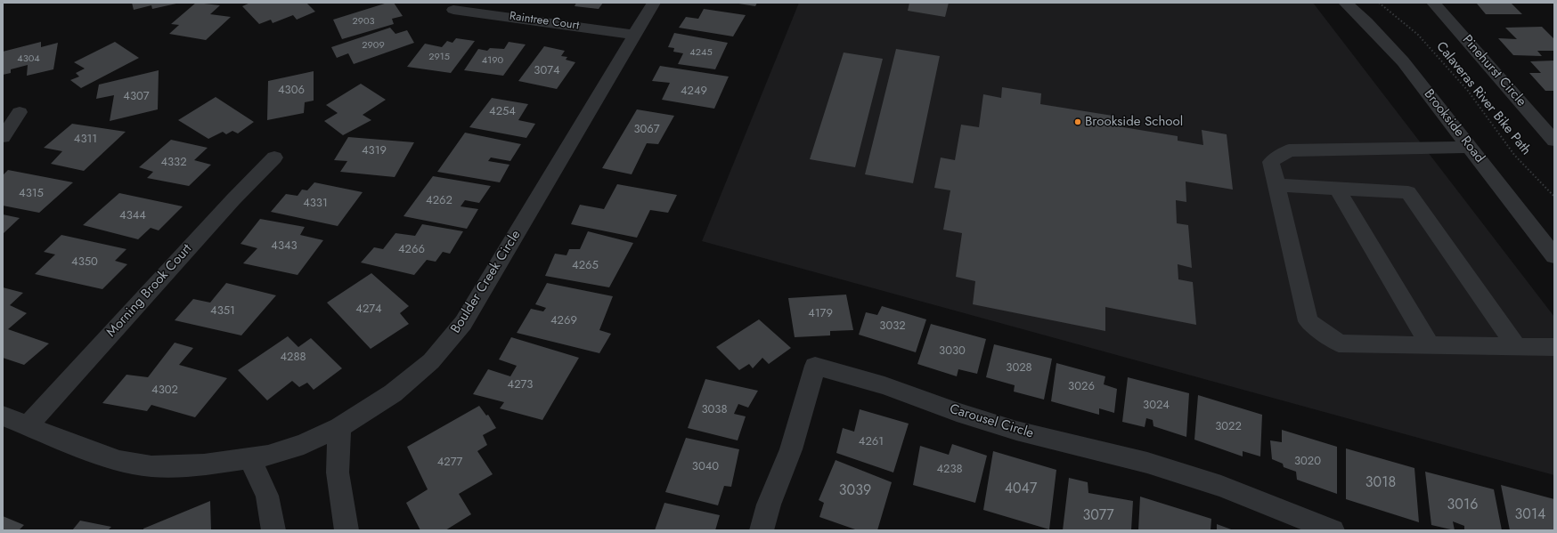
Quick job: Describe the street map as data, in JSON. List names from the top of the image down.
{
  "streets": {
    "street": [
      "Raintree Court",
      "Pinehurst Circle",
      "Brookside Road",
      "Boulder Creek Circle",
      "Morning Brook Court",
      "Carousel Circle"
    ],
    "path": ["Calaveras River Bike Path"]
  },
  "crossings": [
    ["Raintree Court", "Boulder Creek Circle"],
    ["Boulder Creek Circle", "Morning Brook Court"]
  ],
  "places": ["Brookside School"],
  "house_numbers": [
    "2903",
    "2909",
    "4245",
    "2915",
    "4304",
    "4190",
    "3074",
    "4306",
    "4249",
    "4307",
    "4254",
    "3067",
    "4311",
    "4319",
    "4332",
    "4315",
    "4262",
    "4331",
    "4344",
    "4343",
    "4266",
    "4350",
    "4265",
    "4274",
    "4351",
    "4179",
    "4269",
    "3032",
    "3030",
    "4288",
    "3028",
    "4273",
    "3026",
    "4302",
    "3024",
    "3038",
    "3022",
    "4261",
    "3020",
    "4277",
    "3040",
    "4238",
    "3018",
    "4047",
    "3039",
    "3016",
    "3014",
    "3077"
  ]
}
